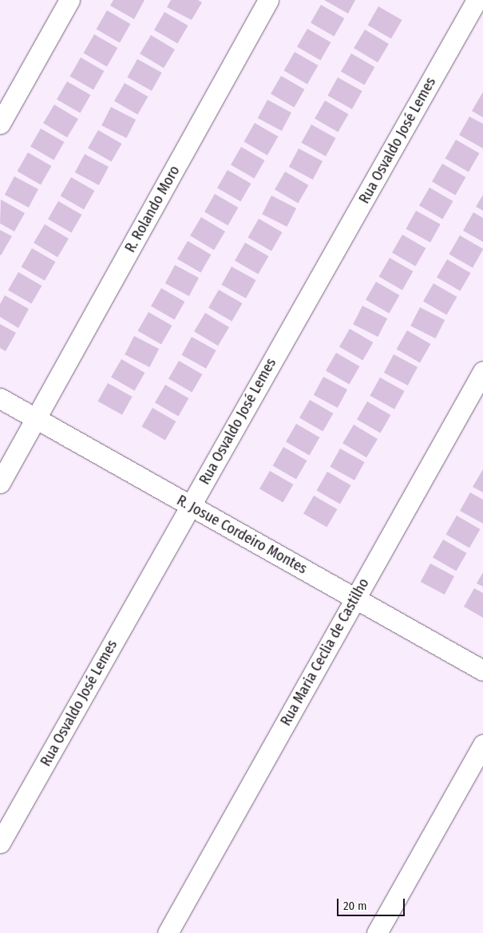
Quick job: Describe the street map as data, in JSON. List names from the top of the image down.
{
  "streets": {
    "street": [
      "Rua Osvaldo José Lemes",
      "R. Rolando Moro",
      "R. Josue Cordeiro Montes",
      "Rua Maria Ceclia de Castilho"
    ]
  },
  "crossings": [
    ["Rua Osvaldo José Lemes", "R. Josue Cordeiro Montes"],
    ["R. Rolando Moro", "R. Josue Cordeiro Montes"],
    ["R. Josue Cordeiro Montes", "Rua Maria Ceclia de Castilho"]
  ],
  "scale_bar": "20 m"
}
